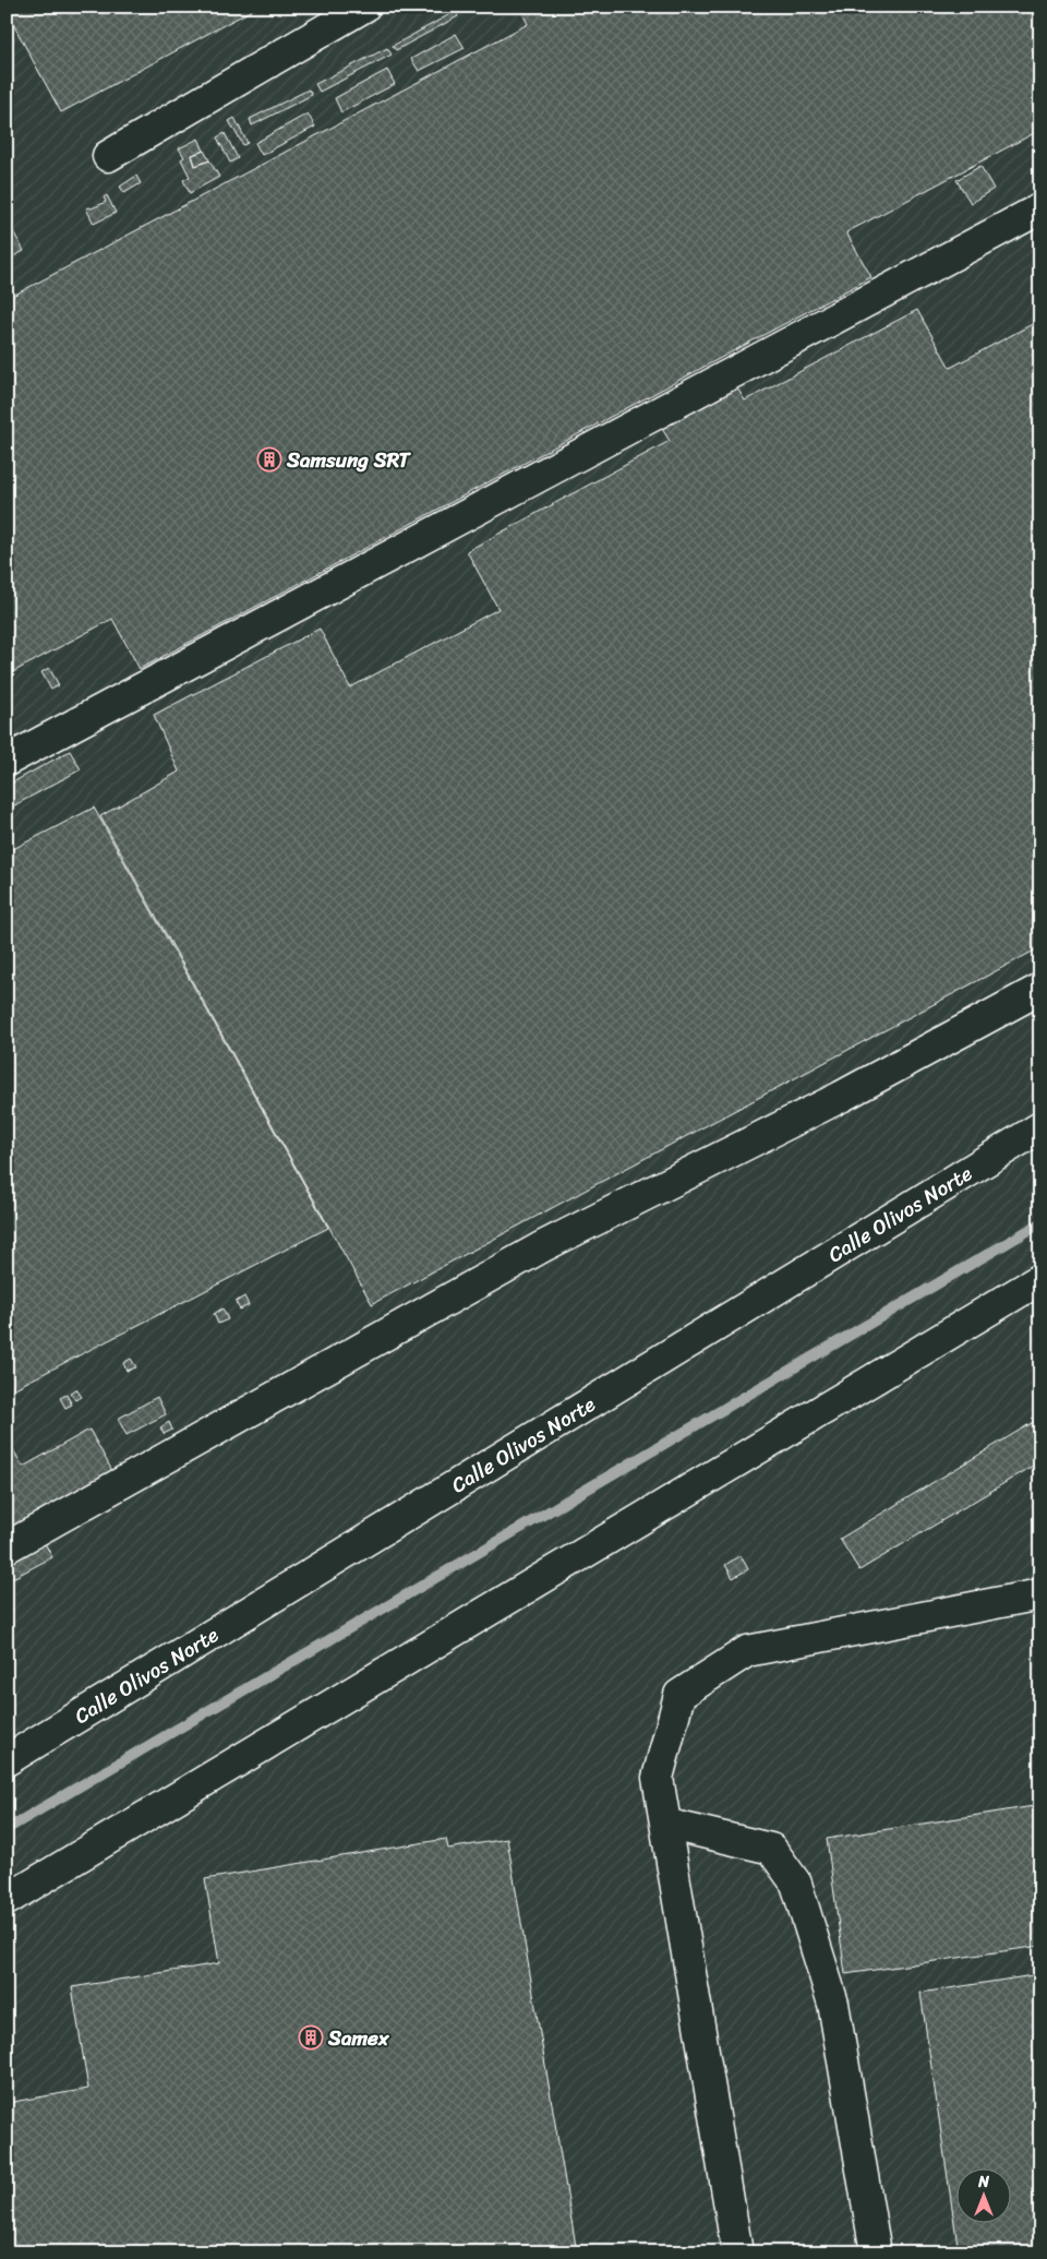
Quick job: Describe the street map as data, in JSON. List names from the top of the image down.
{
  "streets": {
    "main road": ["Calle Olivos Norte"]
  },
  "places": {
    "building": ["Samsung SRT", "Samex"]
  },
  "north": "top"
}
